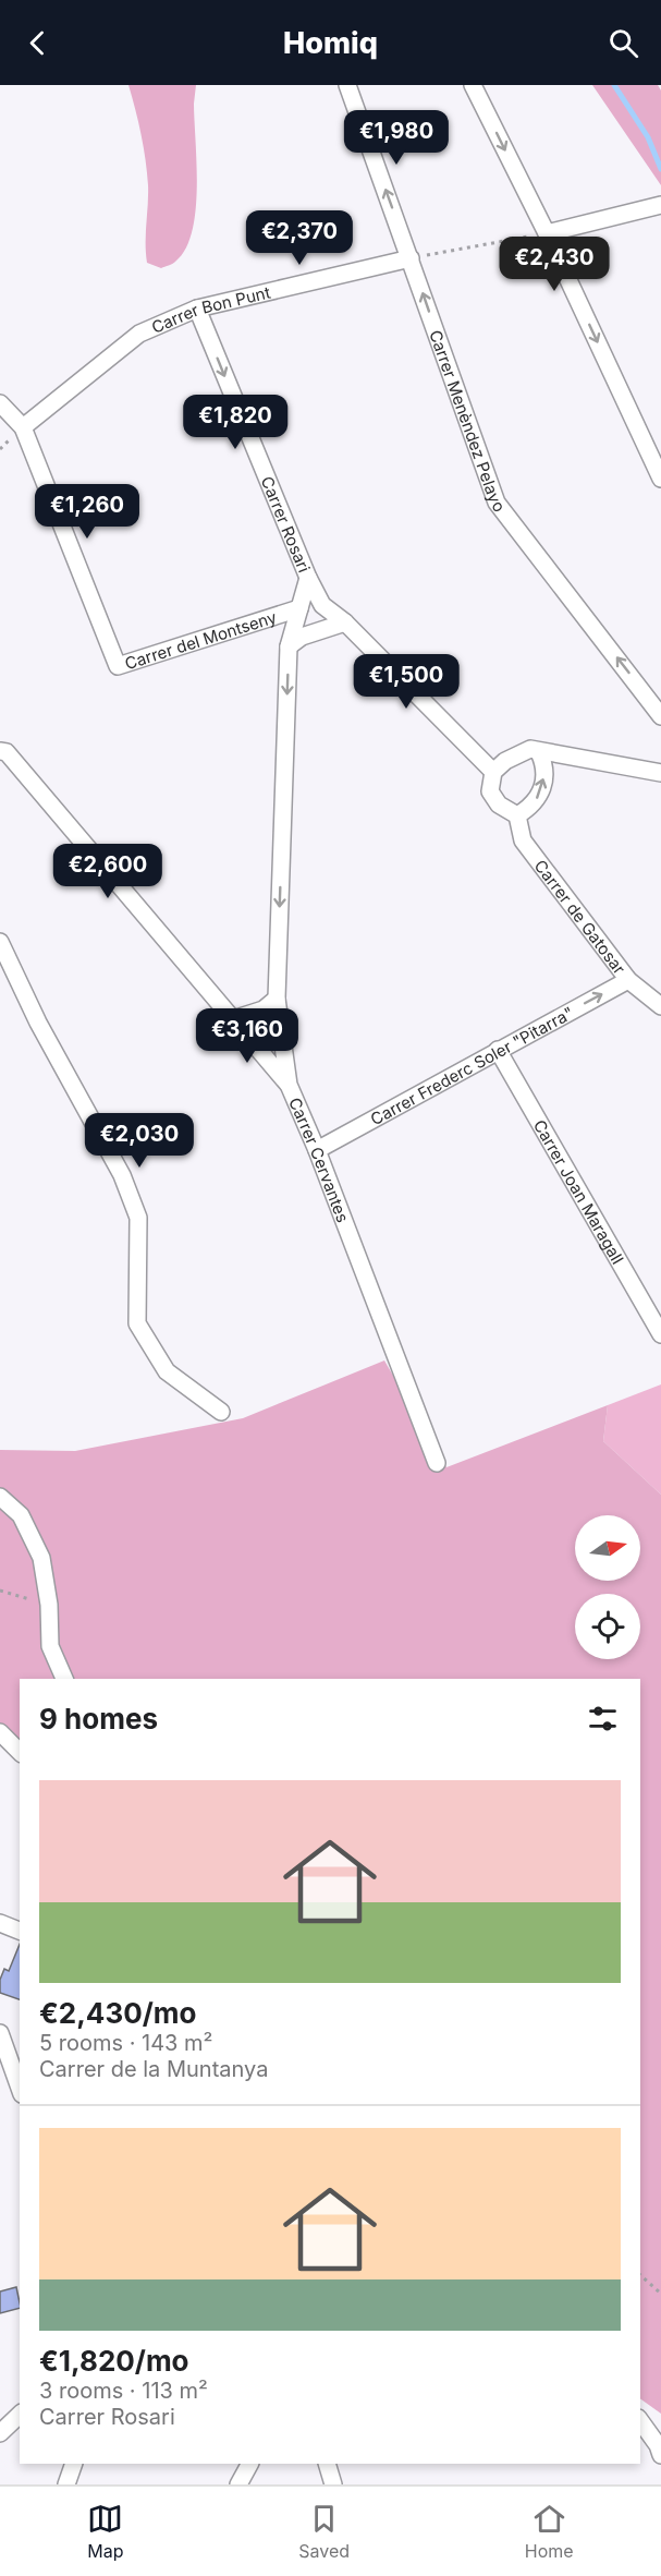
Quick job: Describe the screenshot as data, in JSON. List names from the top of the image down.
{
  "streets": {
    "street": [
      "Carrer Bon Punt",
      "Carrer Menèndez Pelayo",
      "Carrer Rosari",
      "Carrer del Montseny",
      "Carrer de Gatosar",
      "Carrer Frederc Soler \"Pitarra\"",
      "Carrer Cervantes",
      "Carrer Joan Maragall"
    ]
  },
  "crossings": [
    ["Carrer Bon Punt", "Carrer Menèndez Pelayo"],
    ["Carrer Bon Punt", "Carrer Rosari"],
    ["Carrer Bon Punt", "Carrer del Montseny"],
    ["Carrer Rosari", "Carrer Cervantes"],
    ["Carrer del Montseny", "Carrer Cervantes"],
    ["Carrer de Gatosar", "Carrer Frederc Soler \"Pitarra\""],
    ["Carrer Frederc Soler \"Pitarra\"", "Carrer Cervantes"],
    ["Carrer Frederc Soler \"Pitarra\"", "Carrer Joan Maragall"]
  ],
  "one_way": ["Carrer Rosari", "Carrer Frederc Soler \"Pitarra\"", "Carrer Cervantes"],
  "north": "right",
  "page": {
    "header": "Homiq",
    "price": [
      "€1,980",
      "€2,370",
      "€2,430",
      "€1,820",
      "€1,260",
      "€1,500",
      "€2,600",
      "€3,160",
      "€2,030"
    ],
    "heading": "9 homes",
    "list": [
      {
        "name": "€2,430/mo",
        "note": "5 rooms · 143 m² · Carrer de la Muntanya"
      },
      {
        "name": "€1,820/mo",
        "note": "3 rooms · 113 m² · Carrer Rosari"
      }
    ],
    "tabs": ["Map", "Saved", "Home"]
  }
}
